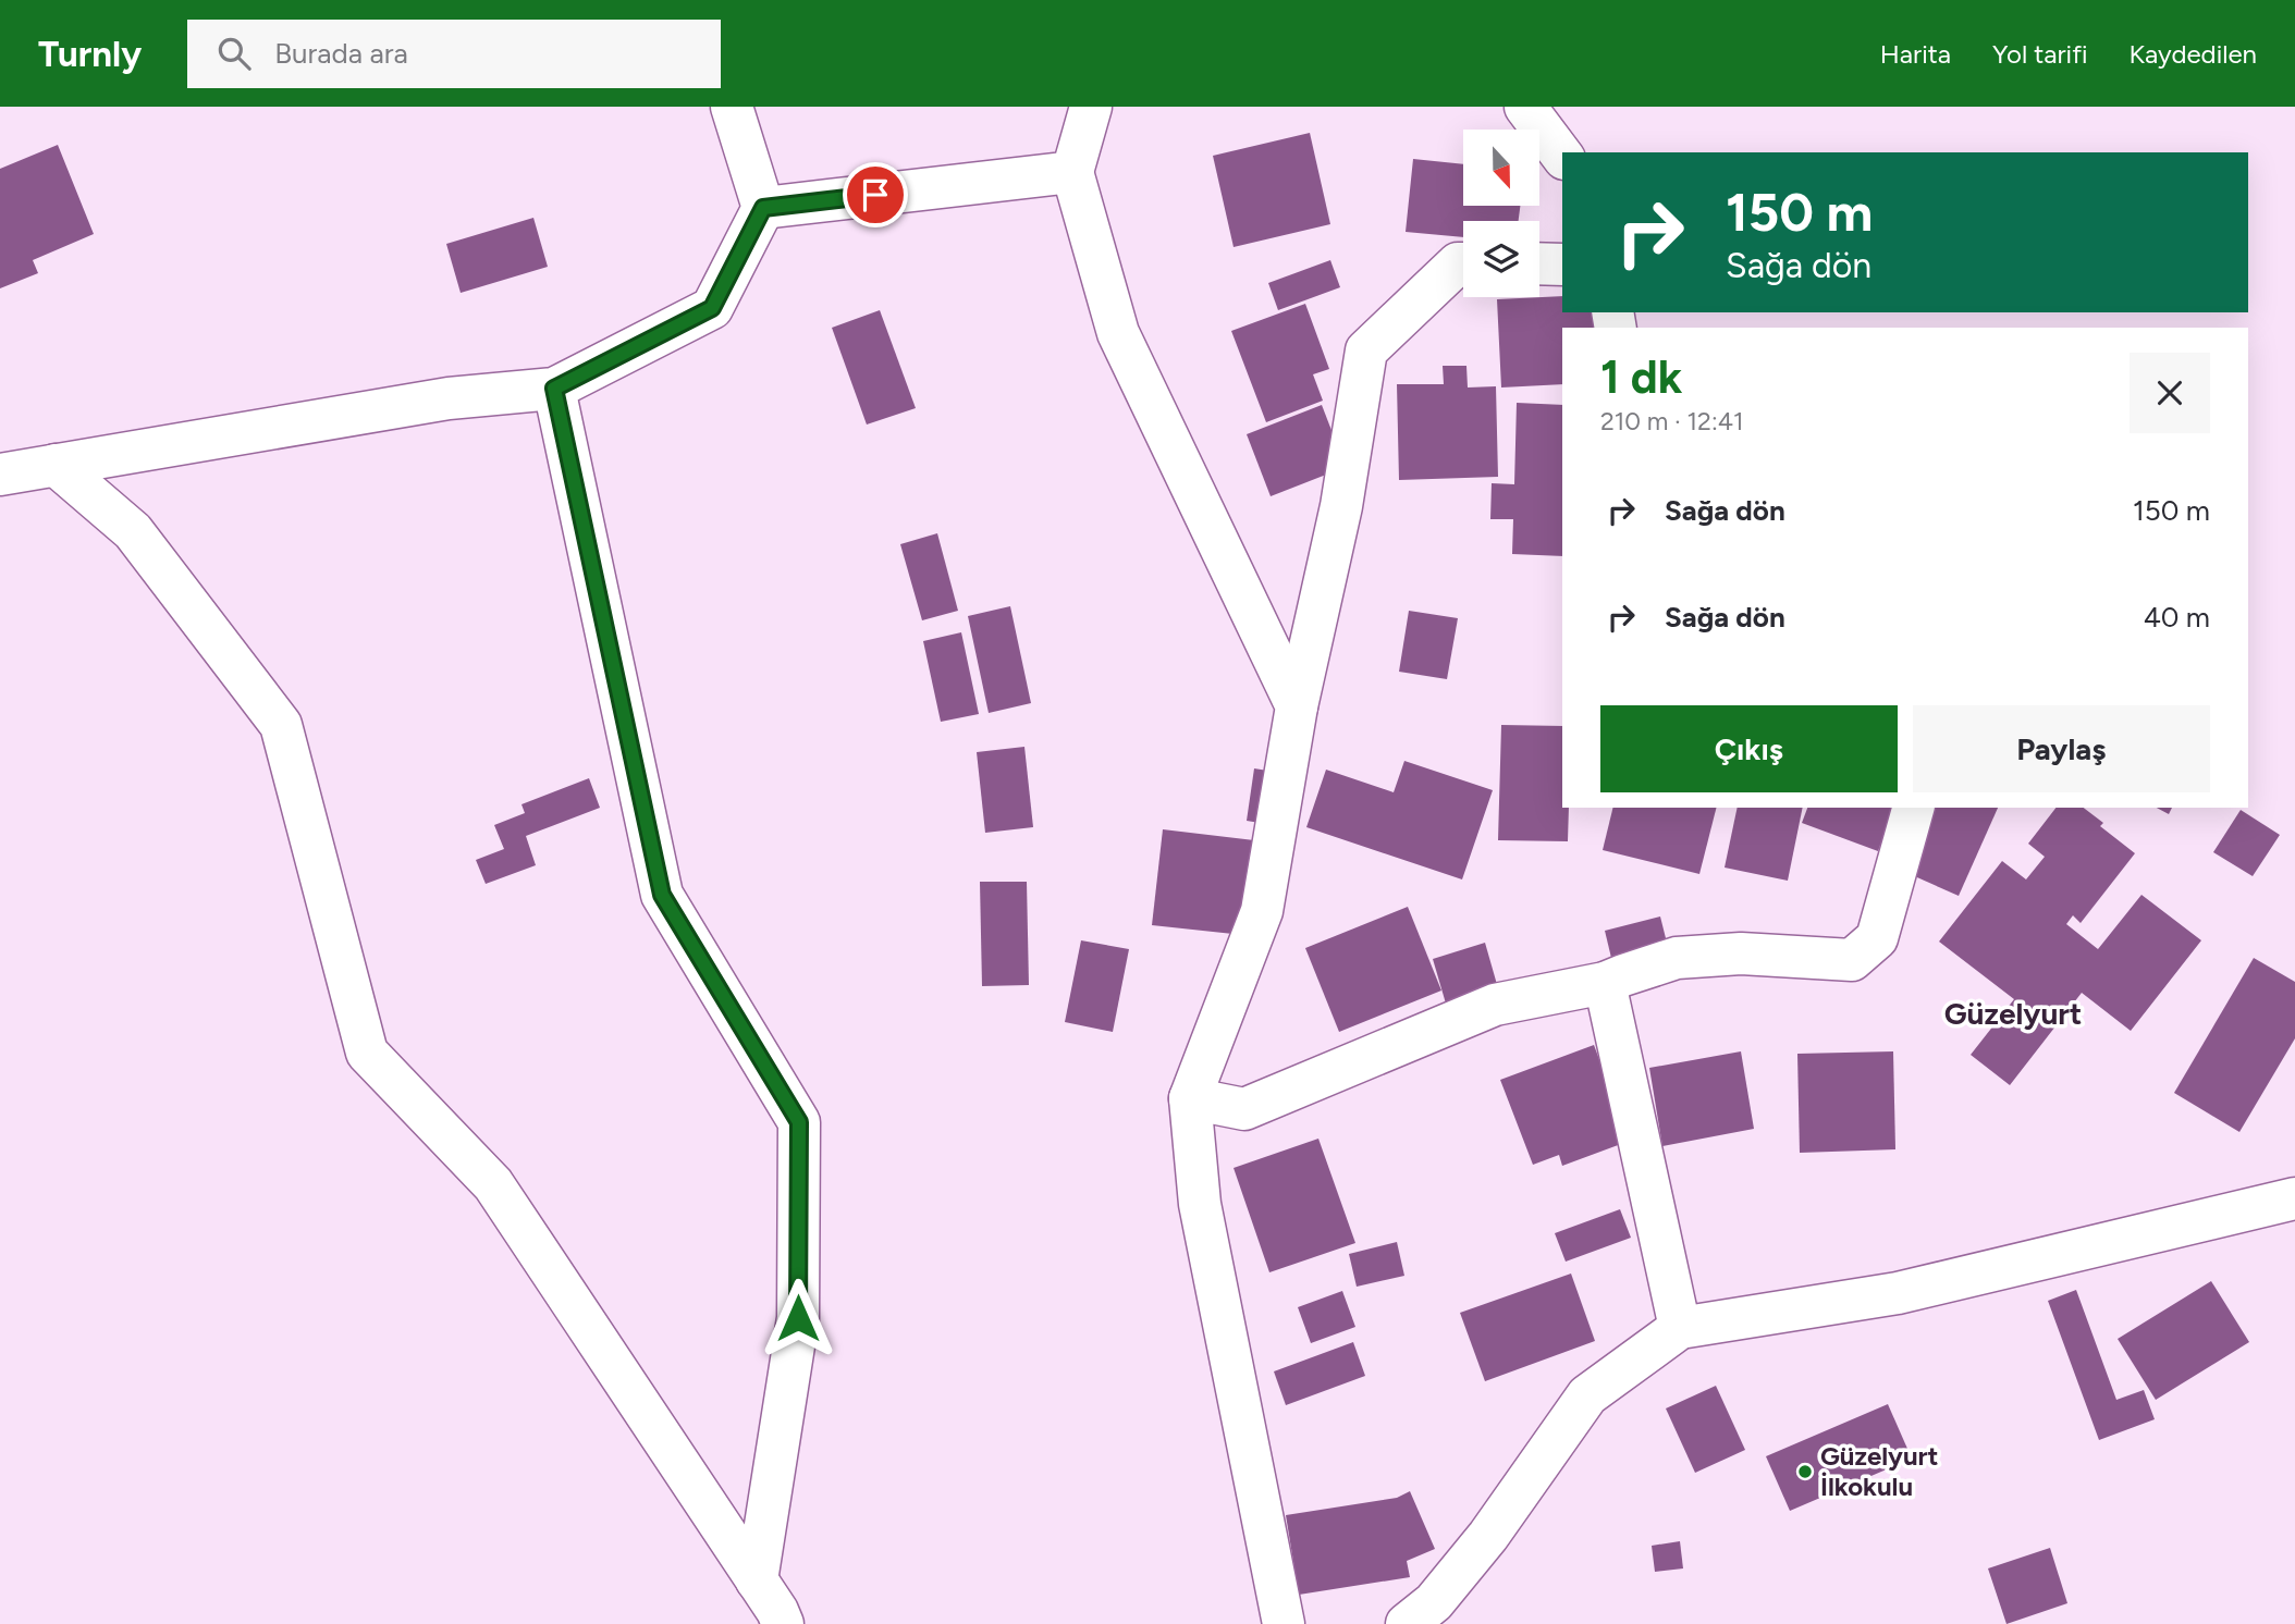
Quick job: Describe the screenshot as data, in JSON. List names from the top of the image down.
{
  "districts": ["Güzelyurt"],
  "places": ["Güzelyurt İlkokulu"],
  "north": "bottom",
  "page": {
    "header": "Turnly",
    "search": "Burada ara",
    "nav": ["Harita", "Yol tarifi", "Kaydedilen"],
    "turn": ["150 m", "Sağa dön"],
    "heading": ["1 dk", "210 m · 12:41"],
    "list": [
      {
        "name": "Sağa dön",
        "value": "150 m"
      },
      {
        "name": "Sağa dön",
        "value": "40 m"
      }
    ],
    "buttons": ["Çıkış", "Paylaş"]
  }
}
